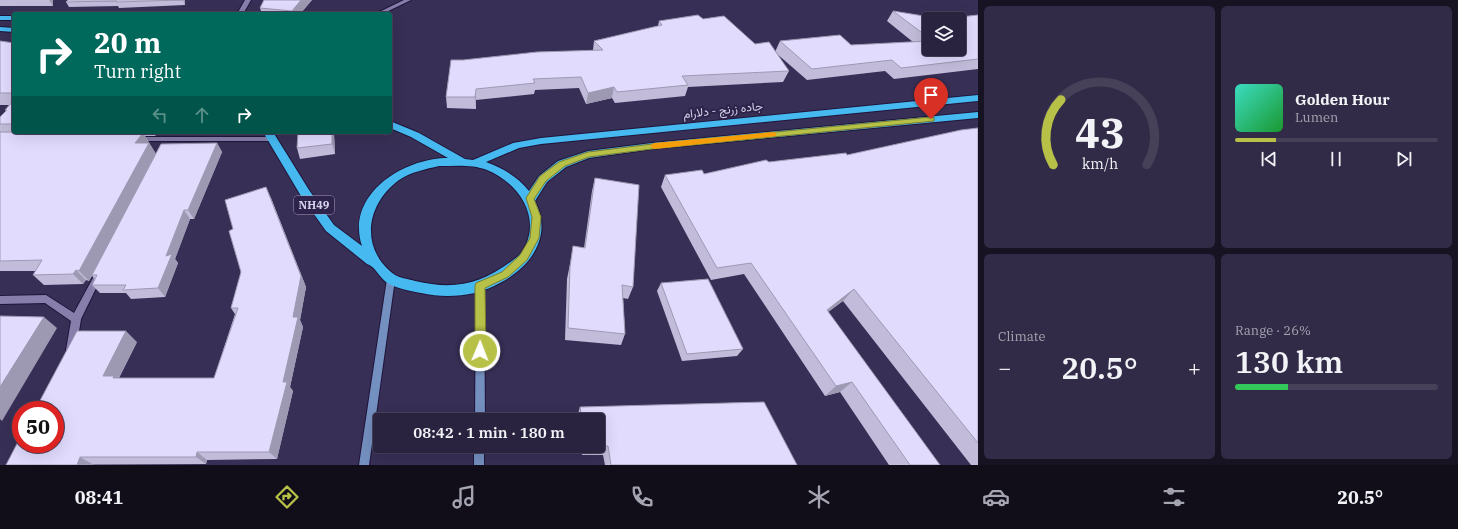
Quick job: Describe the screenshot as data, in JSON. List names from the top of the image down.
{
  "streets": {
    "highway": ["جاده زرنج - دلارام", "NH49"]
  },
  "crossings": [
    ["جاده زرنج - دلارام", "NH49"]
  ],
  "page": {
    "turn": ["20 m", "Turn right"],
    "song": ["Golden Hour", "Lumen"],
    "tile": [
      "Climate",
      ["Range · 26%", "130 km"]
    ],
    "heat": ["−", "20.5°", "+"],
    "limit": "50",
    "trip": "08:42 · 1 min · 180 m",
    "tabs": ["08:41", "20.5°"],
    "gauge": ["43", "km/h"]
  }
}
